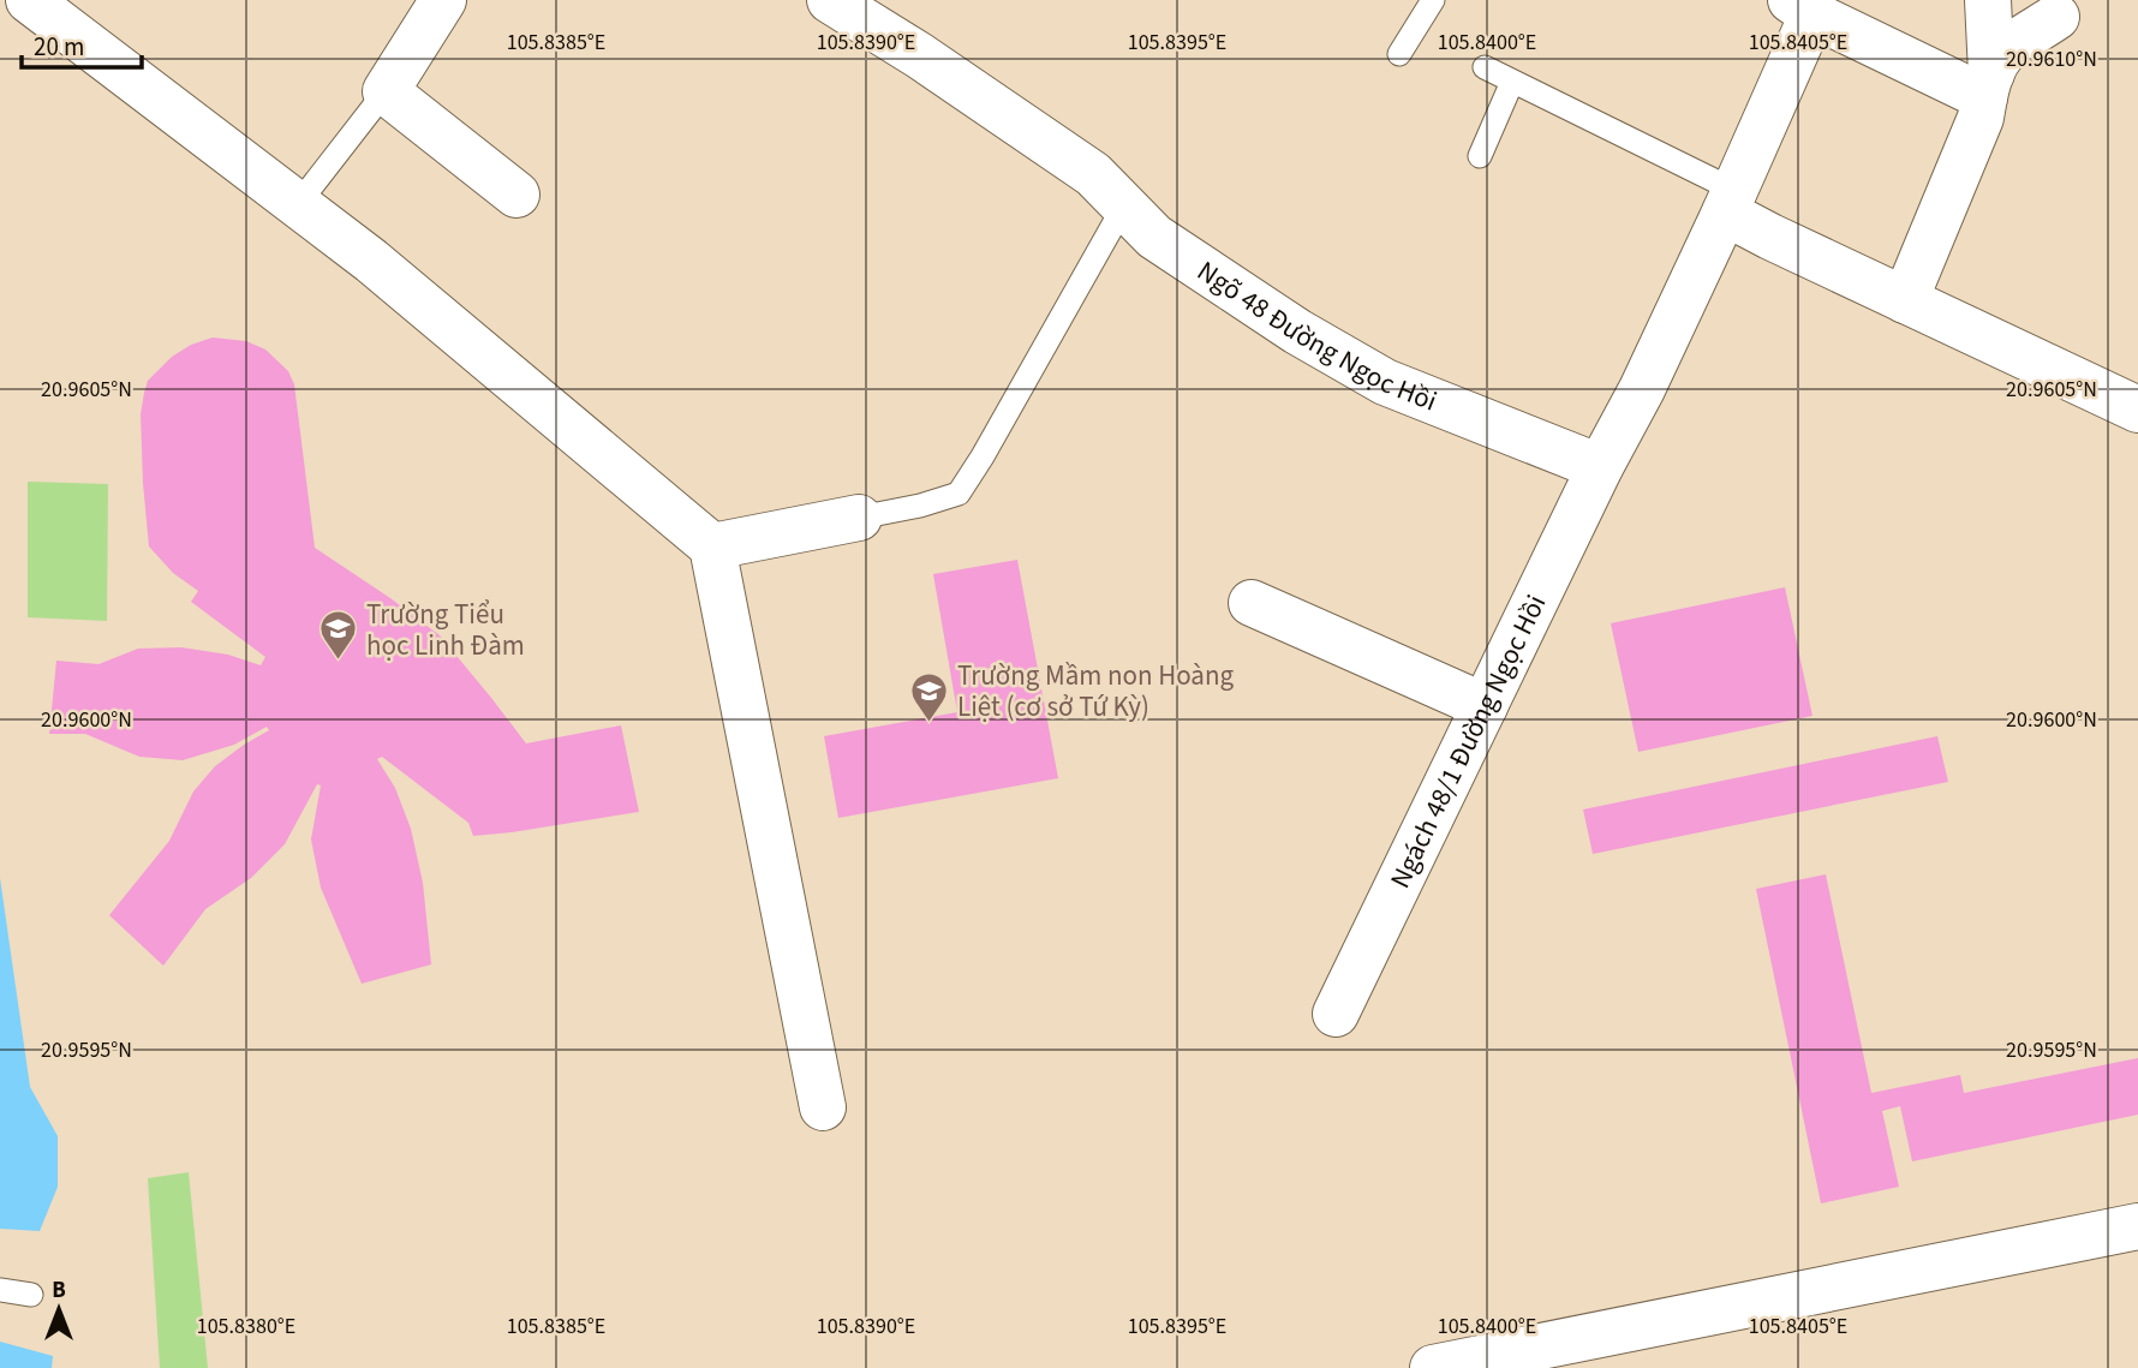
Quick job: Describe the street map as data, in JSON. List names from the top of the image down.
{
  "streets": {
    "street": ["Ngõ 48 Đường Ngọc Hồi", "Ngách 48/1 Đường Ngọc Hồi"]
  },
  "crossings": [
    ["Ngõ 48 Đường Ngọc Hồi", "Ngách 48/1 Đường Ngọc Hồi"]
  ],
  "places": {
    "school or university": ["Trường Tiểu học Linh Đàm", "Trường Mầm non Hoàng Liệt (cơ sở Tứ Kỳ)"]
  },
  "scale_bar": "20 m",
  "north": "top",
  "coordinates": [
    "105.8385°E",
    "105.8390°E",
    "105.8395°E",
    "105.8400°E",
    "105.8405°E",
    "20.9610°N",
    "20.9605°N",
    "20.9600°N",
    "20.9595°N",
    "105.8380°E"
  ]
}
